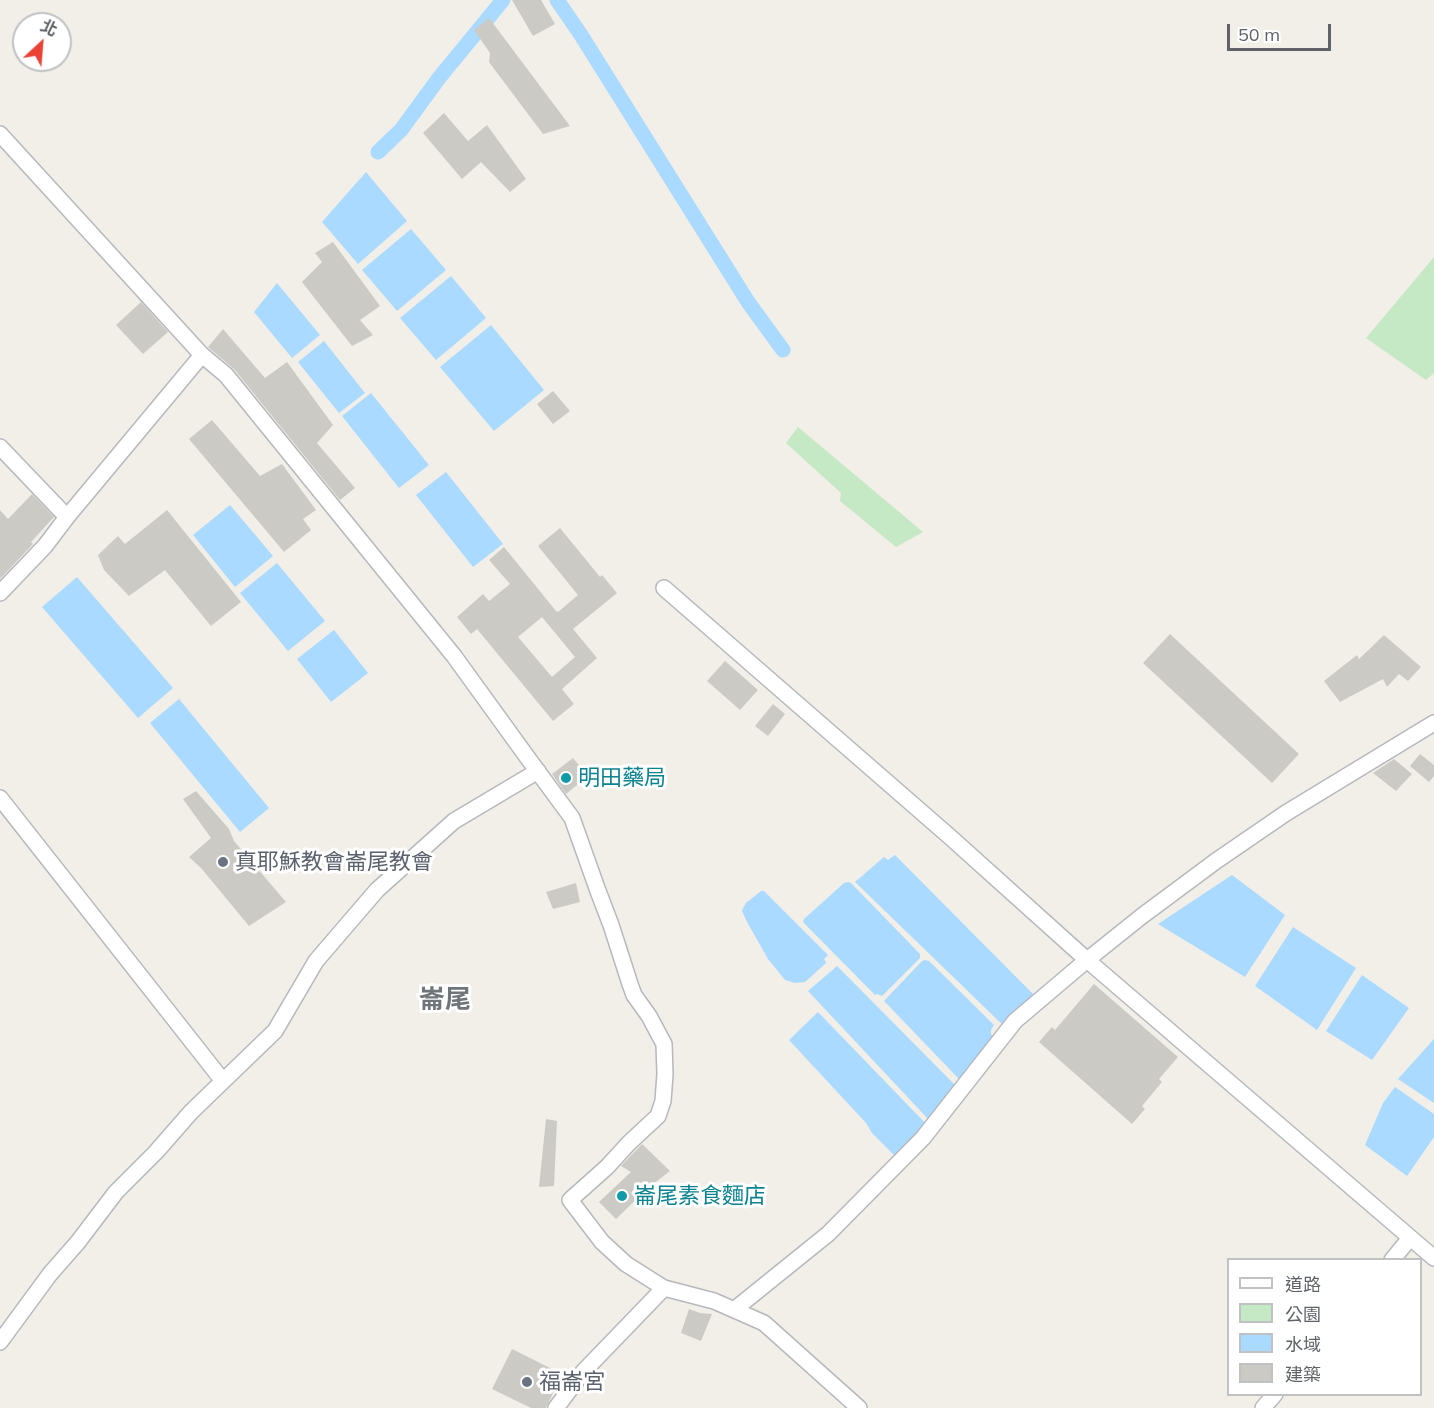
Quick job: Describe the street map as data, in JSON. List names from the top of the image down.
{
  "districts": ["崙尾"],
  "places": [
    "明田藥局",
    "真耶穌教會崙尾教會",
    "崙尾素食麵店",
    "福崙宮"
  ],
  "legend": [
    "道路",
    "公園",
    "水域",
    "建築"
  ],
  "scale_bar": "50 m",
  "north": "top right"
}
